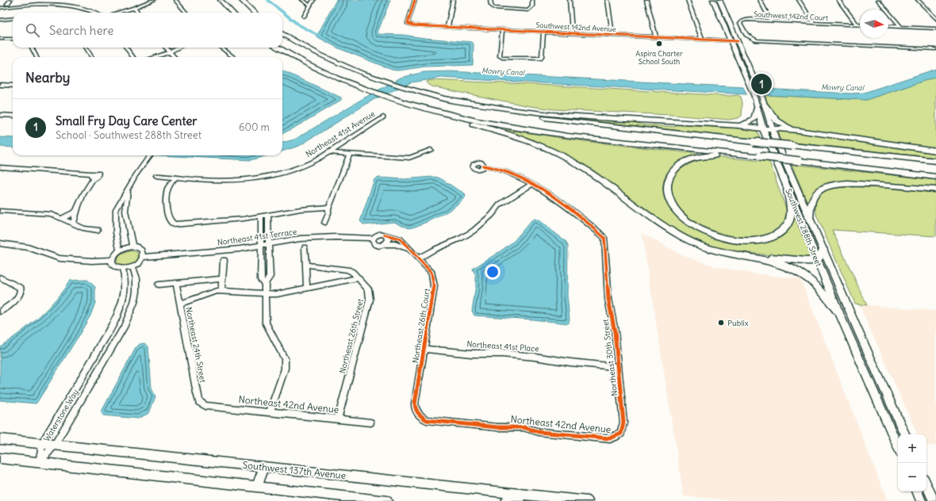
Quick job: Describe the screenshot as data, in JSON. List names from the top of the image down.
{
  "streets": {
    "main road": ["Southwest 288th Street", "Southwest 137th Avenue"],
    "street": [
      "Southwest 142nd Court",
      "Southwest 142nd Avenue",
      "Northeast 41st Avenue",
      "Northeast 41st Terrace",
      "Northeast 26th Court",
      "Northeast 26th Street",
      "Northeast 24th Street",
      "Northeast 41st Place",
      "Northeast 30th Street",
      "Northeast 42nd Avenue",
      "Waterstone Way"
    ]
  },
  "crossings": [
    ["Southwest 142nd Avenue", "Southwest 288th Street"],
    ["Northeast 41st Terrace", "Northeast 26th Court"],
    ["Northeast 41st Terrace", "Waterstone Way"],
    ["Northeast 26th Court", "Northeast 41st Place"],
    ["Northeast 26th Court", "Northeast 42nd Avenue"],
    ["Northeast 26th Street", "Northeast 42nd Avenue"],
    ["Northeast 24th Street", "Northeast 42nd Avenue"],
    ["Northeast 41st Place", "Northeast 30th Street"],
    ["Northeast 30th Street", "Northeast 42nd Avenue"],
    ["Waterstone Way", "Southwest 137th Avenue"]
  ],
  "water": ["Mowry Canal"],
  "places": ["Aspira Charter School South", "Publix"],
  "north": "right",
  "page": {
    "search": "Search here",
    "heading": "Nearby",
    "pins": "1",
    "list": [
      {
        "mark": "1",
        "name": "Small Fry Day Care Center",
        "note": "School · Southwest 288th Street",
        "value": "600 m"
      }
    ],
    "map_buttons": ["+", "−"]
  }
}
